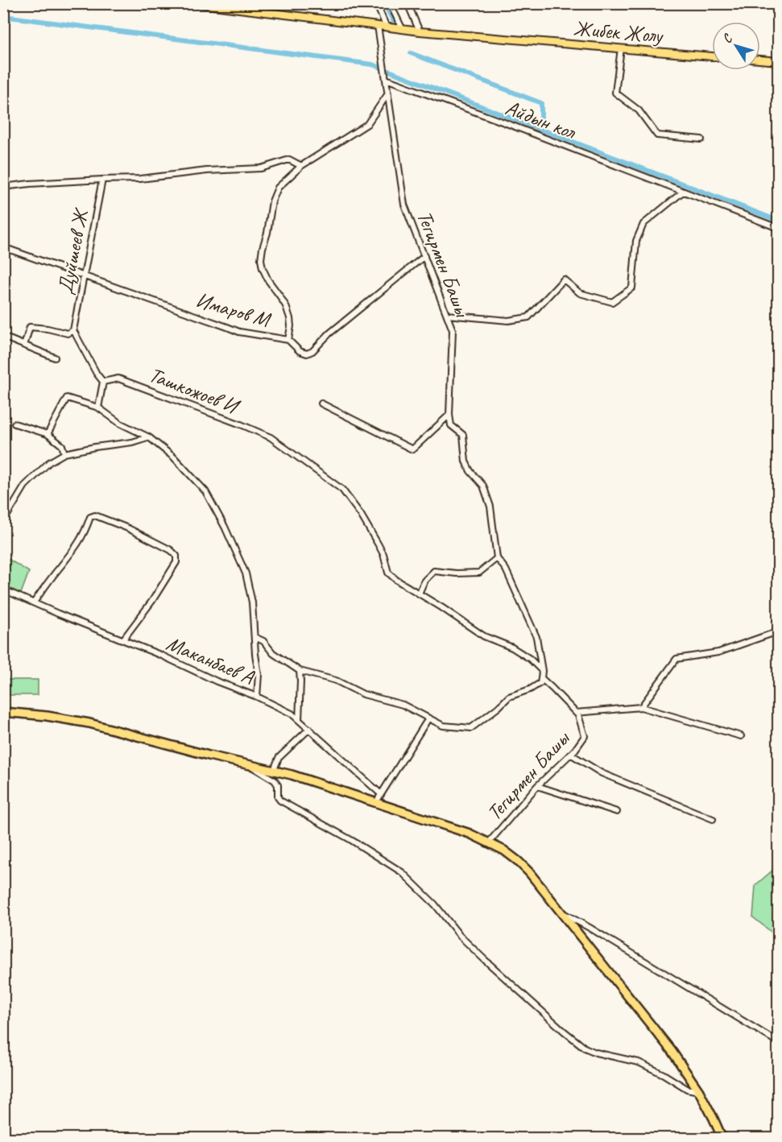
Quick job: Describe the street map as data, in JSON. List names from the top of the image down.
{
  "streets": {
    "main road": ["Жибек Жолу"],
    "street": [
      "Айдын кол",
      "Дуйшеев Ж",
      "Тегирмен Башы",
      "Имаров М",
      "Ташкожоев И",
      "Маканбаев А"
    ]
  },
  "crossings": [
    ["Жибек Жолу", "Тегирмен Башы"],
    ["Айдын кол", "Тегирмен Башы"],
    ["Дуйшеев Ж", "Имаров М"],
    ["Тегирмен Башы", "Имаров М"]
  ],
  "north": "top left"
}
